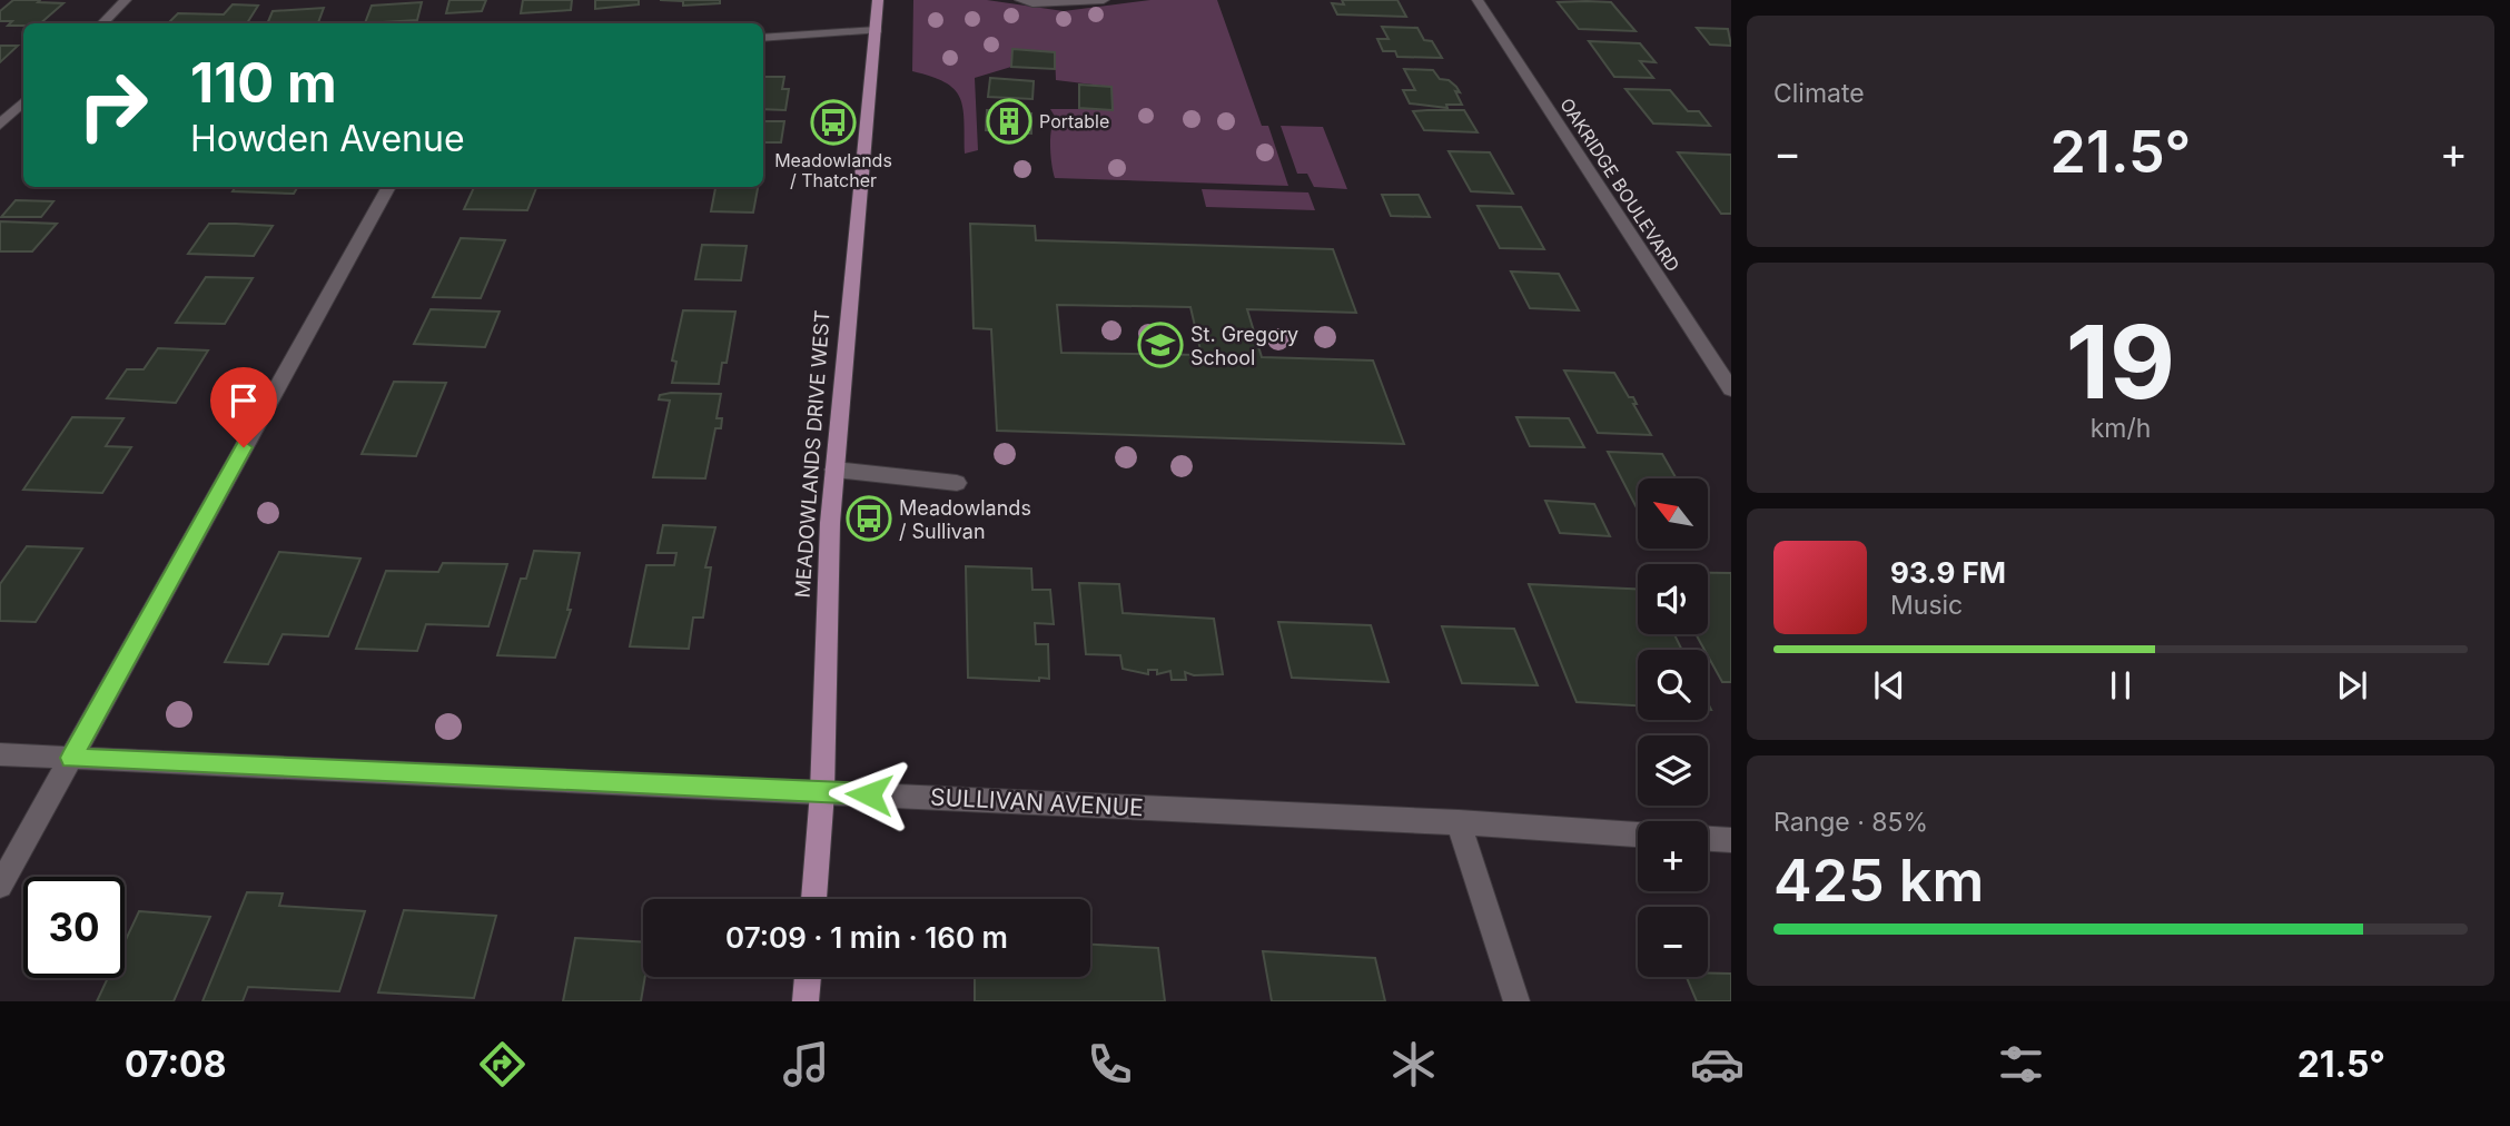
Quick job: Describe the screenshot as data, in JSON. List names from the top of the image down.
{
  "streets": {
    "main road": ["MEADOWLANDS DRIVE WEST"],
    "street": ["OAKRIDGE BOULEVARD", "SULLIVAN AVENUE"]
  },
  "crossings": [
    ["MEADOWLANDS DRIVE WEST", "SULLIVAN AVENUE"]
  ],
  "places": {
    "building": ["Portable"],
    "bus stop": ["Meadowlands / Thatcher", "Meadowlands / Sullivan"],
    "school or university": ["St. Gregory School"]
  },
  "north": "top left",
  "page": {
    "tile": [
      "Climate",
      ["19", "km/h"],
      ["Range · 85%", "425 km"]
    ],
    "turn": ["110 m", "Howden Avenue"],
    "heat": ["−", "21.5°", "+"],
    "map_buttons": ["+", "−"],
    "song": ["93.9 FM", "Music"],
    "limit": "30",
    "trip": "07:09 · 1 min · 160 m",
    "tabs": ["07:08", "21.5°"]
  }
}
